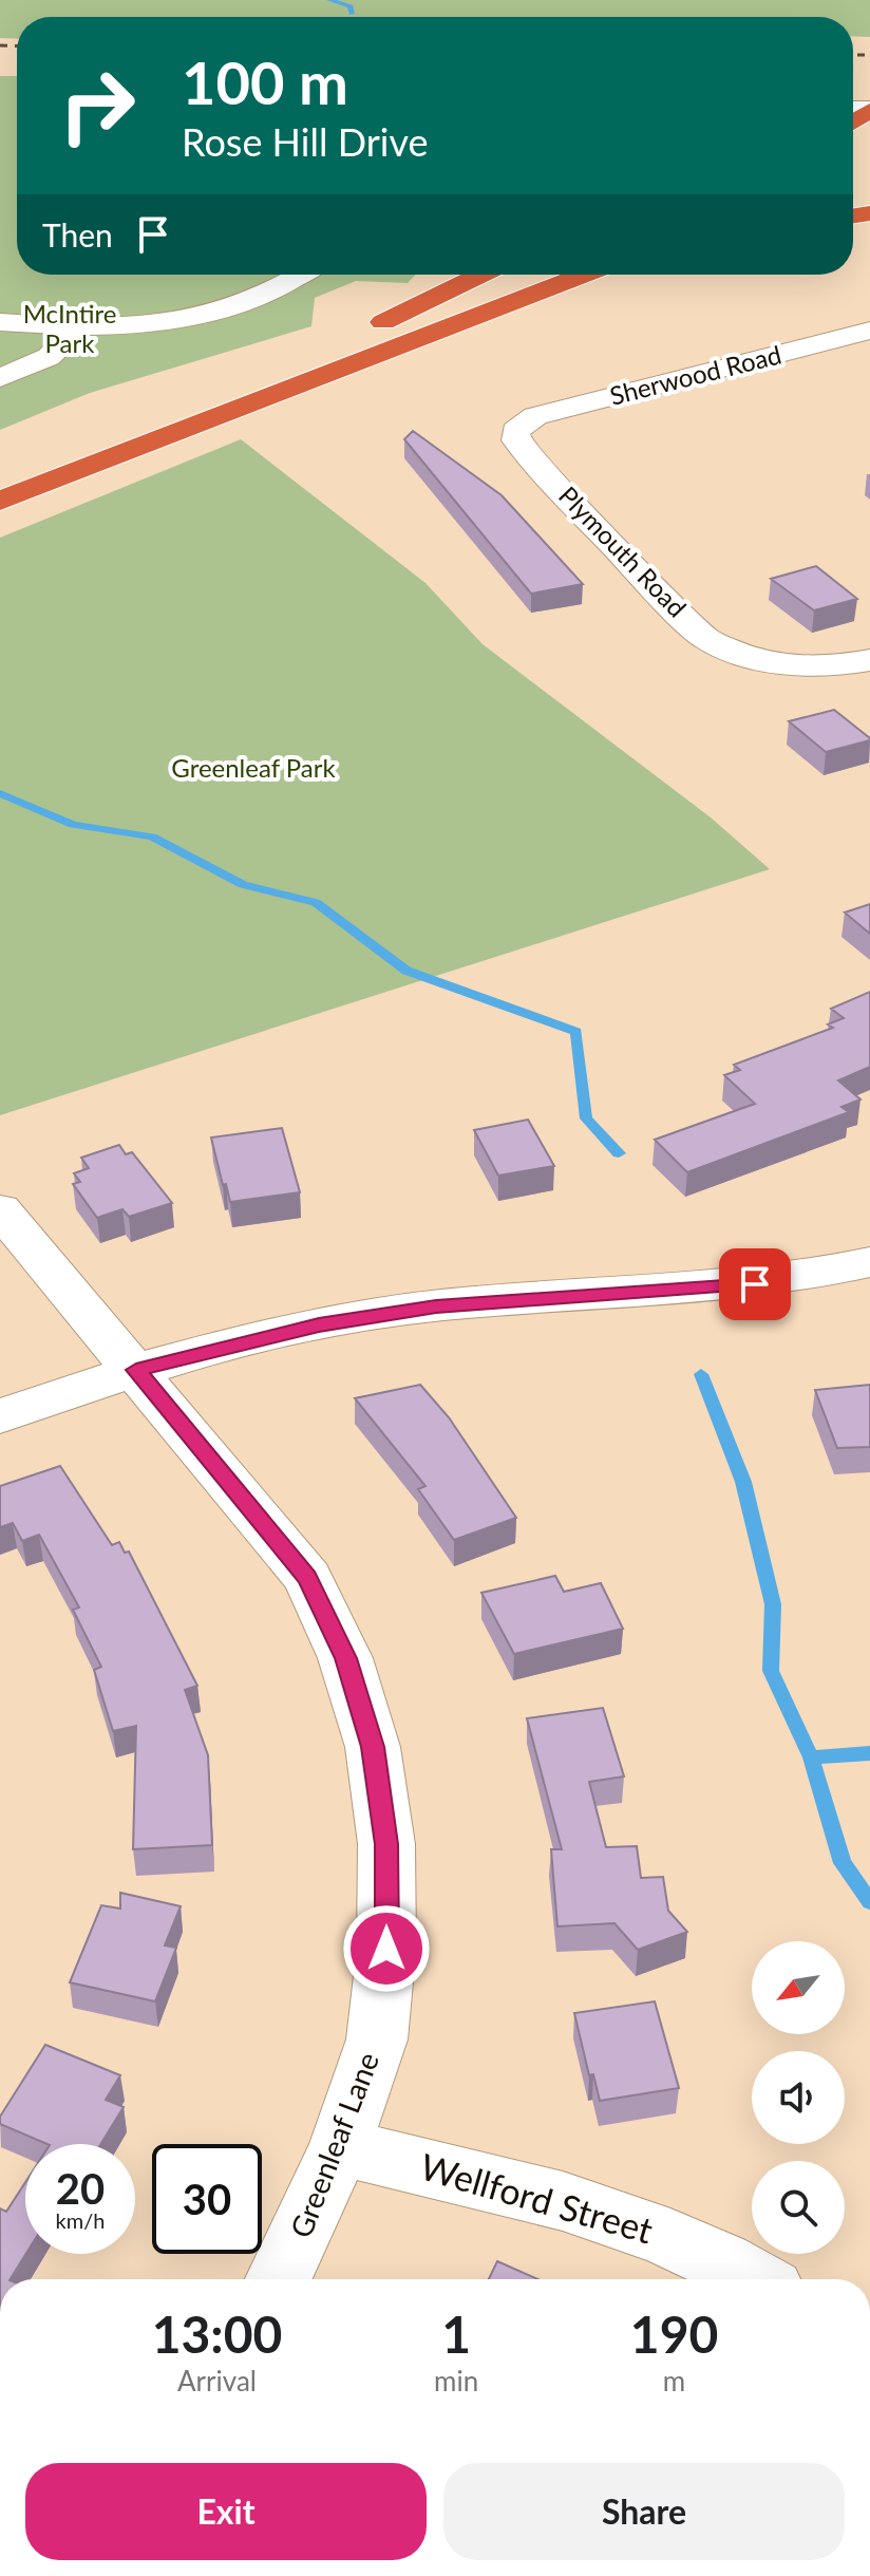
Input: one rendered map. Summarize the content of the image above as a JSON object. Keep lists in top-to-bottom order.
{
  "streets": {
    "street": [
      "Sherwood Road",
      "Plymouth Road",
      "Greenleaf Lane",
      "Wellford Street"
    ]
  },
  "crossings": [
    ["Sherwood Road", "Plymouth Road"],
    ["Greenleaf Lane", "Wellford Street"]
  ],
  "parks": ["McIntire Park", "Greenleaf Park"],
  "north": "bottom left",
  "page": {
    "turn": ["100 m", "Rose Hill Drive"],
    "then": "Then",
    "speed": "20 km/h",
    "limit": "30",
    "eta": [
      "13:00",
      "Arrival",
      "1",
      "min",
      "190",
      "m"
    ],
    "buttons": ["Exit", "Share"]
  }
}
